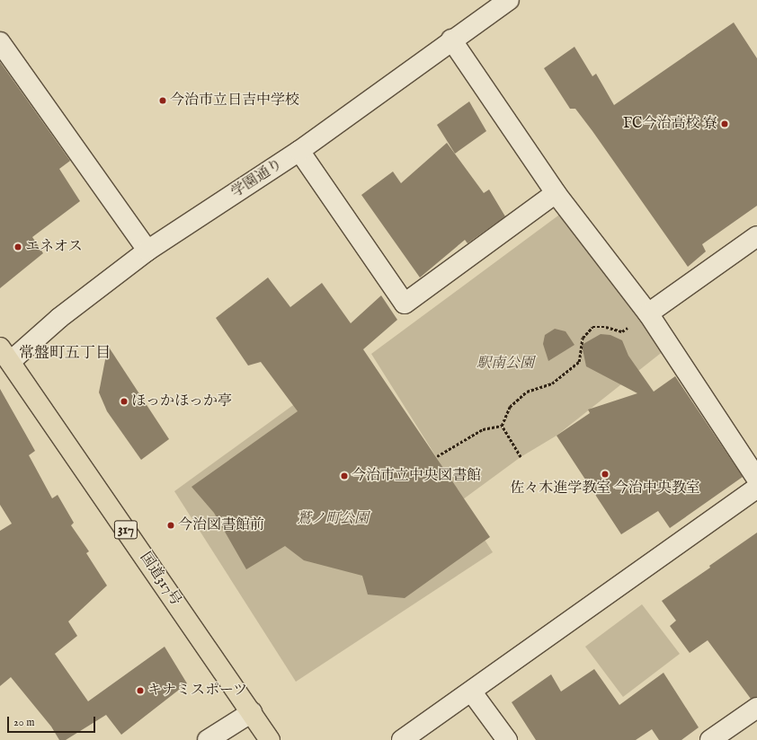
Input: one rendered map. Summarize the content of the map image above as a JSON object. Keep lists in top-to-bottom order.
{
  "streets": {
    "highway": ["317", "国道317号"],
    "street": ["学園通り"]
  },
  "crossings": [
    ["学園通り", "国道317号"]
  ],
  "districts": ["常盤町五丁目"],
  "parks": ["駅南公園", "鷲ノ町公園"],
  "places": [
    "今治市立日吉中学校",
    "FC今治高校 寮",
    "エネオス",
    "ほっかほっか亭",
    "佐々木進学教室 今治中央教室",
    "今治市立中央図書館",
    "今治図書館前",
    "キナミスポーツ"
  ],
  "scale_bar": "20 m"
}
